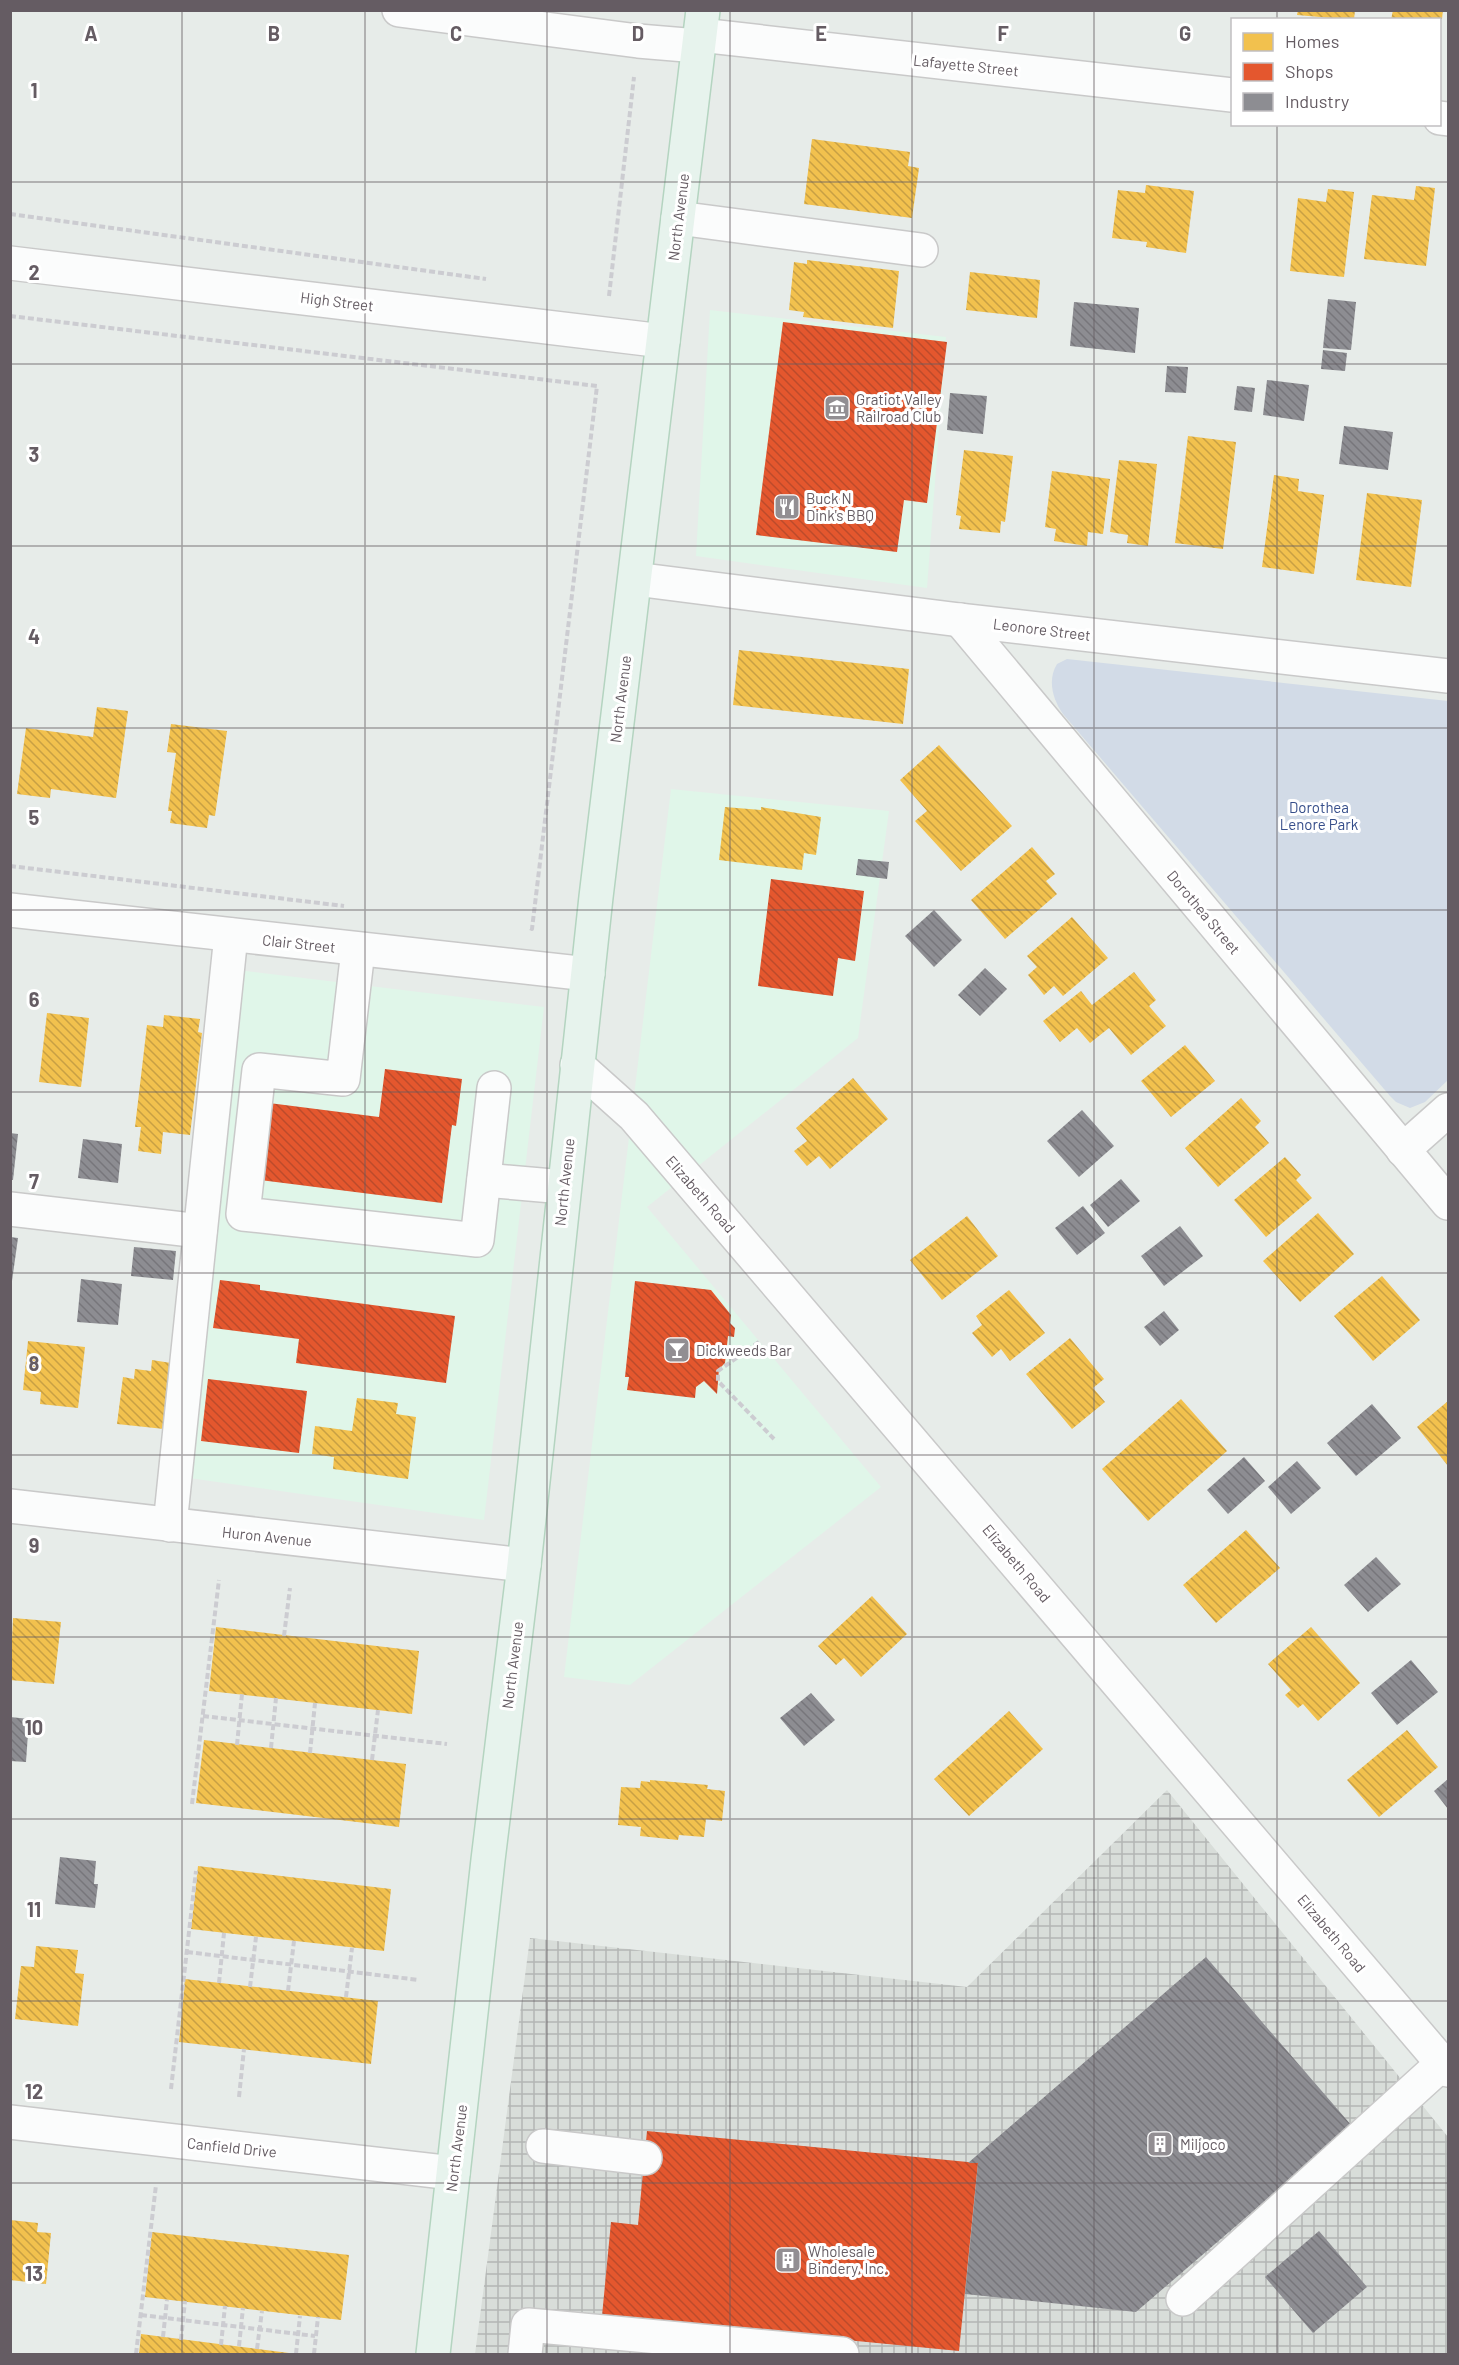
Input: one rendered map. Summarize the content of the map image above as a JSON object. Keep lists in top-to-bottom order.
{
  "streets": {
    "main road": ["North Avenue"],
    "street": [
      "Lafayette Street",
      "High Street",
      "Leonore Street",
      "Dorothea Street",
      "Clair Street",
      "Elizabeth Road",
      "Huron Avenue",
      "Canfield Drive"
    ]
  },
  "crossings": [
    ["Lafayette Street", "North Avenue"],
    ["North Avenue", "High Street"],
    ["North Avenue", "Leonore Street"],
    ["North Avenue", "Clair Street"],
    ["North Avenue", "Elizabeth Road"],
    ["North Avenue", "Huron Avenue"],
    ["North Avenue", "Canfield Drive"],
    ["Leonore Street", "Dorothea Street"]
  ],
  "parks": ["Dorothea Lenore Park"],
  "places": {
    "museum": ["Gratiot Valley Railroad Club"],
    "restaurant": ["Buck N Dink's BBQ"],
    "bar": ["Dickweeds Bar"],
    "building": ["Miljoco", "Wholesale Bindery, Inc."]
  },
  "legend": ["Homes", "Shops", "Industry"],
  "grid": {
    "columns": [
      "A",
      "B",
      "C",
      "D",
      "E",
      "F",
      "G"
    ],
    "rows": [
      "1",
      "2",
      "3",
      "4",
      "5",
      "6",
      "7",
      "8",
      "9",
      "10",
      "11",
      "12",
      "13"
    ]
  }
}
